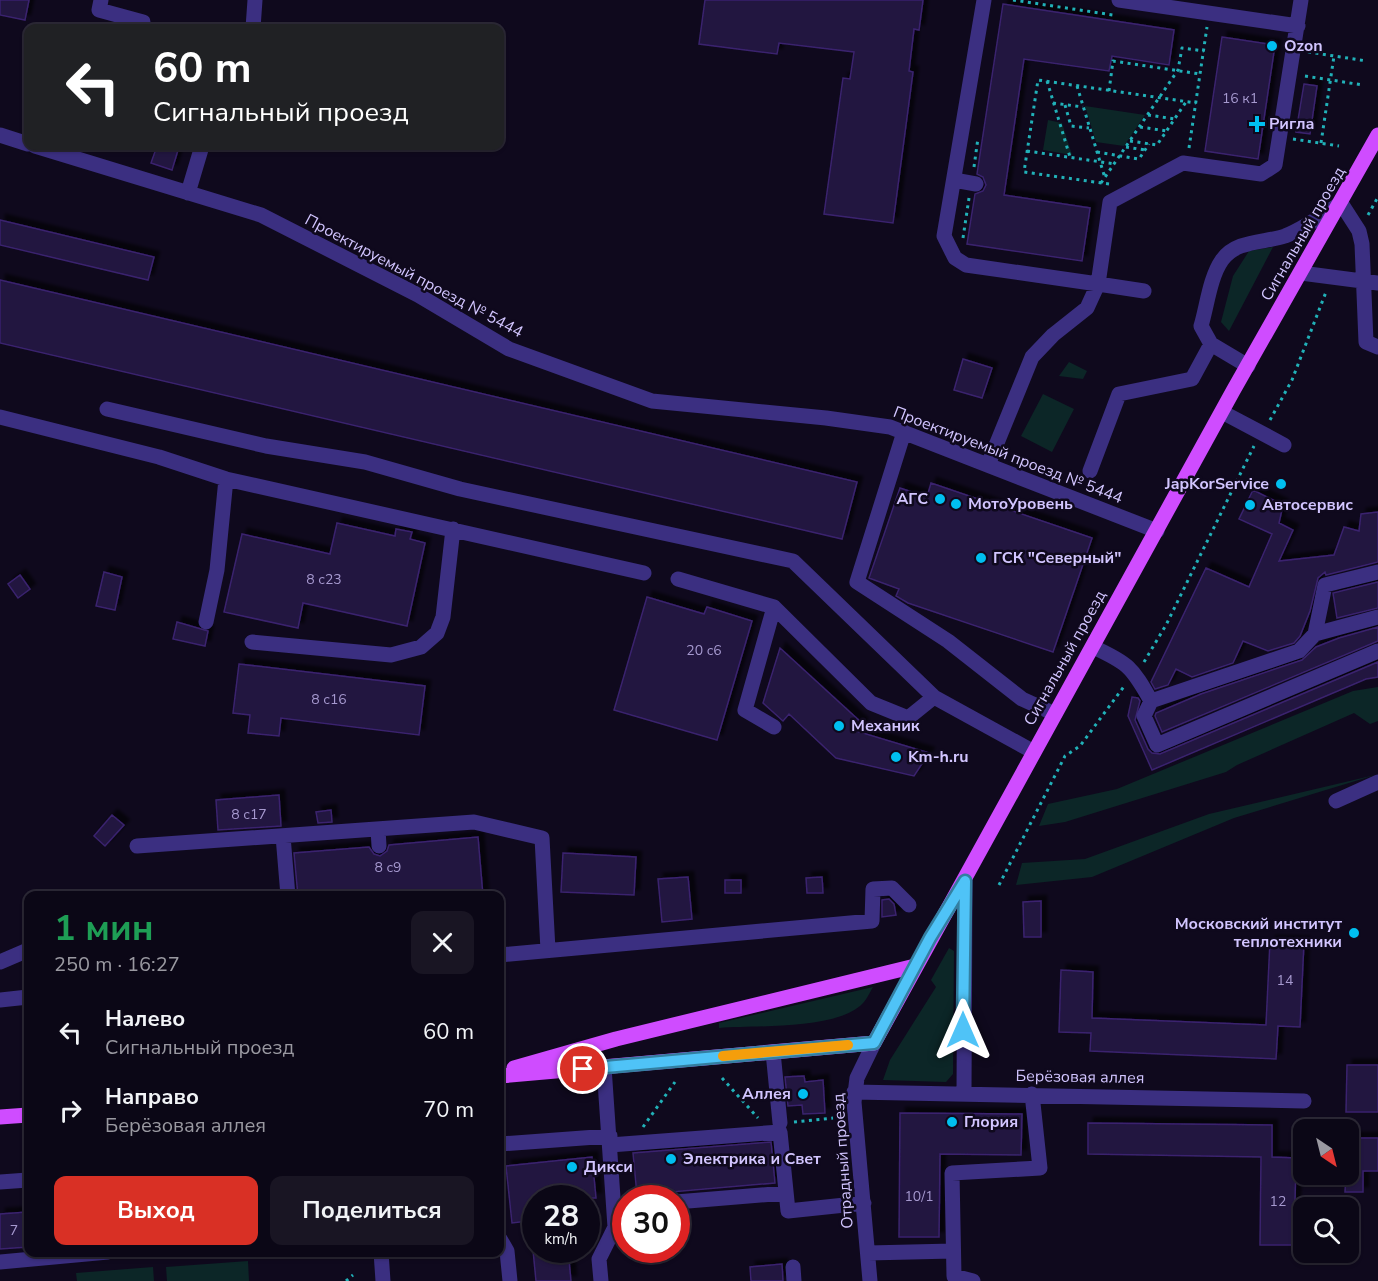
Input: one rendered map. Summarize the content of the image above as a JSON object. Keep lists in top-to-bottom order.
{
  "streets": {
    "main road": ["Сигнальный проезд"],
    "street": ["Проектируемый проезд № 5444", "Берёзовая аллея", "Отрадный проезд"]
  },
  "crossings": [
    ["Сигнальный проезд", "Проектируемый проезд № 5444"],
    ["Сигнальный проезд", "Отрадный проезд"],
    ["Берёзовая аллея", "Отрадный проезд"]
  ],
  "places": {
    "other": [
      "Ozon",
      "JapKorService",
      "АГС",
      "МотоУровень",
      "Автосервис",
      "ГСК \"Северный\"",
      "Механик",
      "Km-h.ru",
      "Московский институт теплотехники",
      "Аллея",
      "Глория",
      "Электрика и Свет",
      "Дикси"
    ],
    "health": ["Ригла"]
  },
  "house_numbers": [
    "16 к1",
    "8 с23",
    "20 с6",
    "8 с16",
    "8 с17",
    "8 с9",
    "14",
    "10/1",
    "12",
    "7"
  ],
  "north": "bottom right",
  "page": {
    "turn": ["60 m", "Сигнальный проезд"],
    "heading": ["1 мин", "250 m · 16:27"],
    "list": [
      {
        "name": "Налево",
        "note": "Сигнальный проезд",
        "value": "60 m"
      },
      {
        "name": "Направо",
        "note": "Берёзовая аллея",
        "value": "70 m"
      }
    ],
    "buttons": ["Выход", "Поделиться"],
    "speed": "28 km/h",
    "limit": "30"
  }
}
